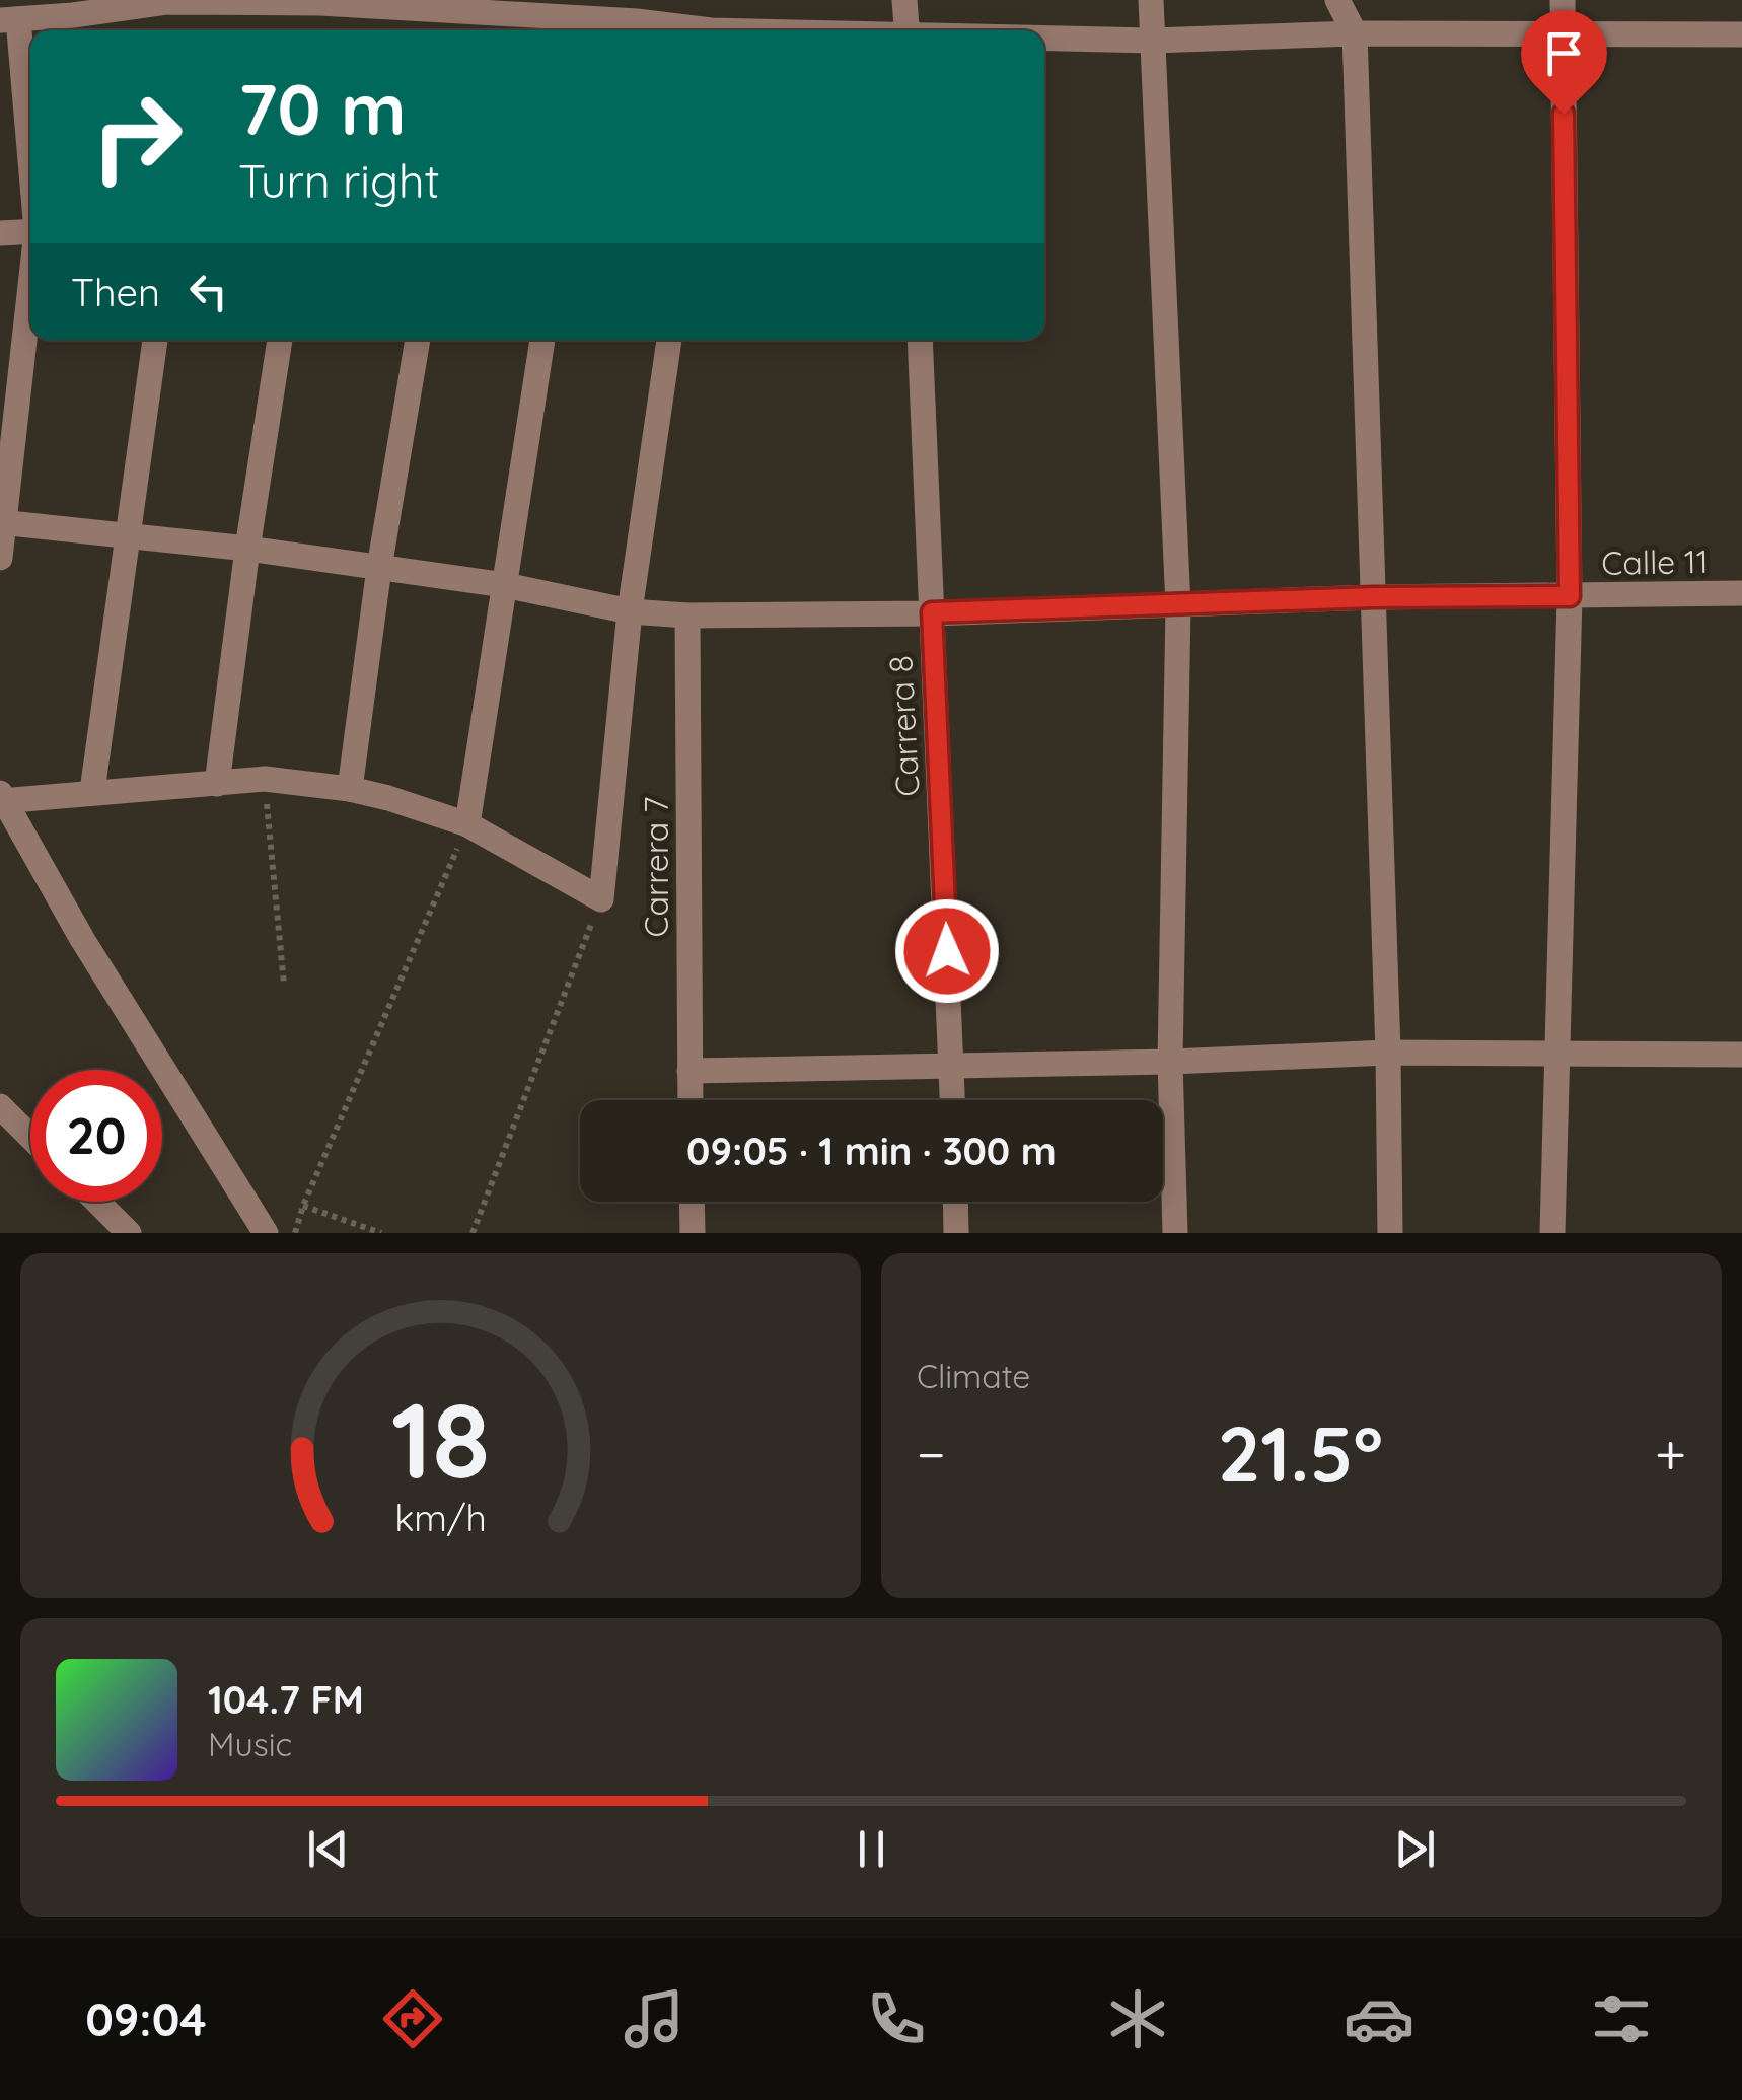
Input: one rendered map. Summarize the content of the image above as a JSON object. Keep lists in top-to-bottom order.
{
  "streets": {
    "street": ["Calle 11", "Carrera 8", "Carrera 7"]
  },
  "crossings": [
    ["Calle 11", "Carrera 8"],
    ["Calle 11", "Carrera 7"]
  ],
  "page": {
    "turn": ["70 m", "Turn right"],
    "then": "Then",
    "limit": "20",
    "trip": "09:05 · 1 min · 300 m",
    "tile": "Climate",
    "heat": ["−", "21.5°", "+"],
    "song": ["104.7 FM", "Music"],
    "tabs": "09:04",
    "gauge": ["18", "km/h"]
  }
}
